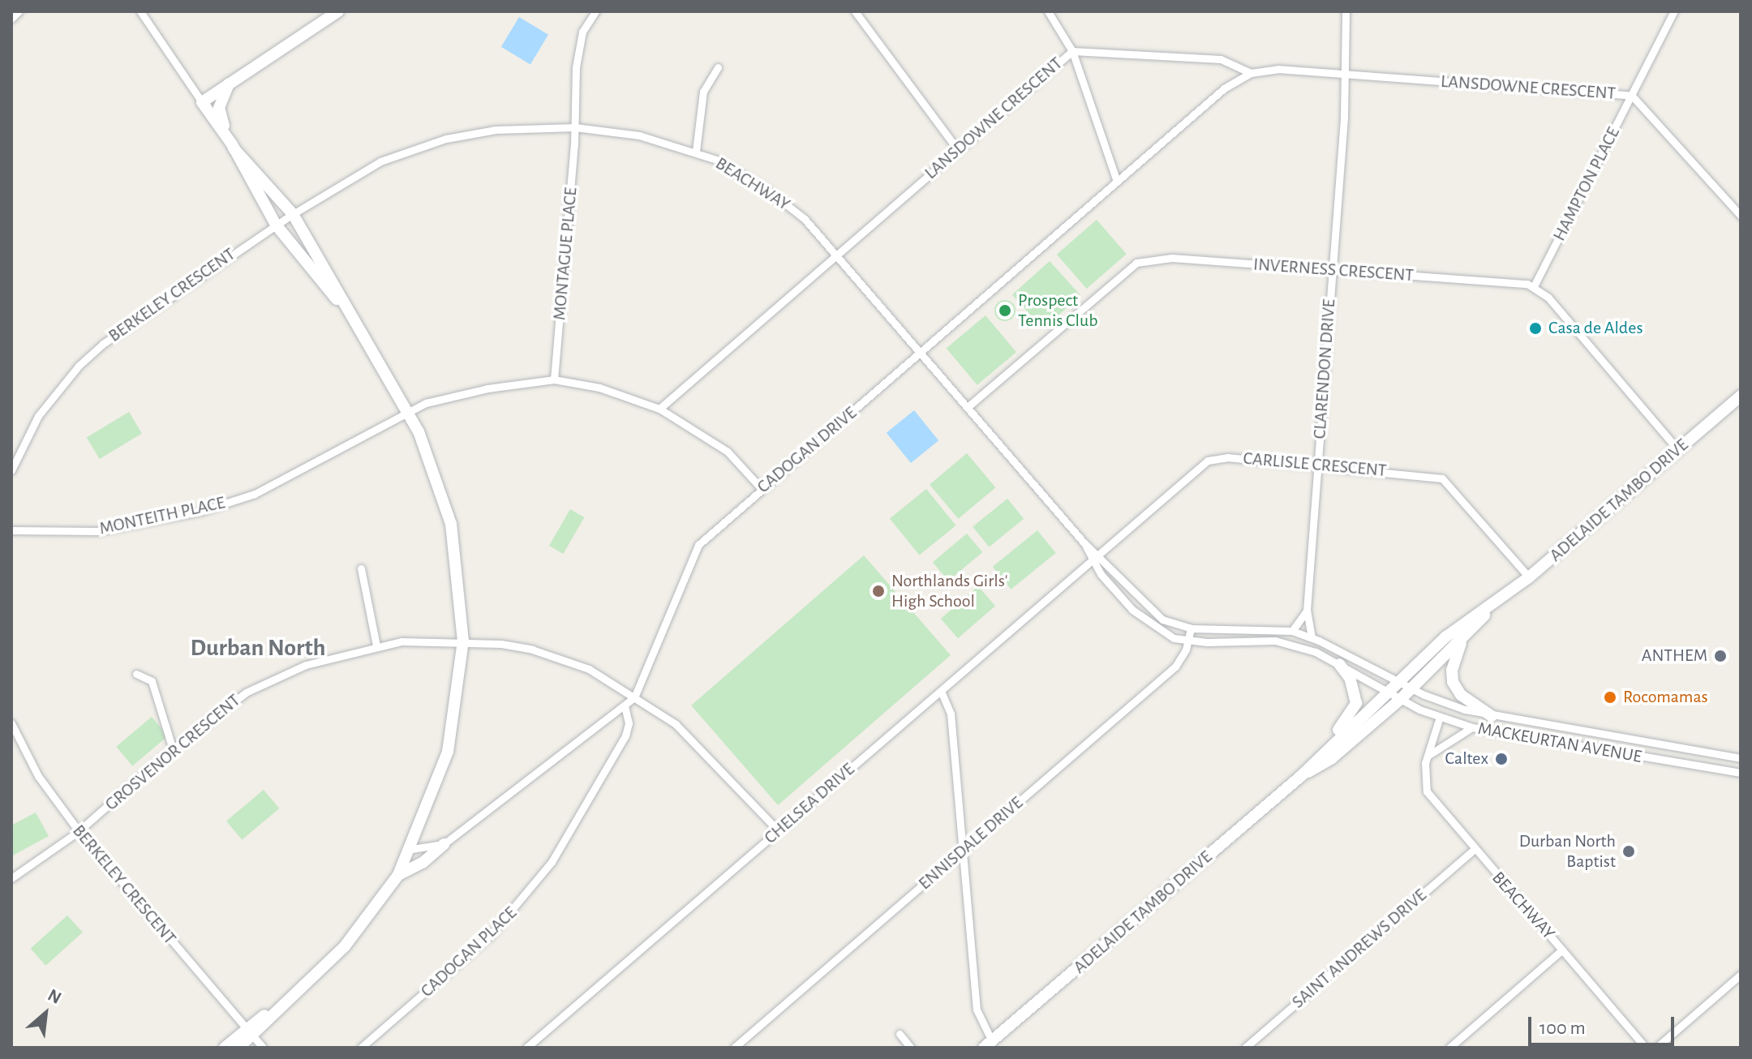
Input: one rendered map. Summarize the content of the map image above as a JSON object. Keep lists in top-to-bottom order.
{
  "streets": {
    "main road": ["ADELAIDE TAMBO DRIVE"],
    "street": [
      "LANSDOWNE CRESCENT",
      "BEACHWAY",
      "HAMPTON PLACE",
      "MONTAGUE PLACE",
      "INVERNESS CRESCENT",
      "BERKELEY CRESCENT",
      "CLARENDON DRIVE",
      "CADOGAN DRIVE",
      "CARLISLE CRESCENT",
      "MONTEITH PLACE",
      "MACKEURTAN AVENUE",
      "GROSVENOR CRESCENT",
      "CHELSEA DRIVE",
      "ENNISDALE DRIVE",
      "SAINT ANDREWS DRIVE",
      "CADOGAN PLACE"
    ]
  },
  "crossings": [
    ["LANSDOWNE CRESCENT", "BEACHWAY"],
    ["LANSDOWNE CRESCENT", "HAMPTON PLACE"],
    ["LANSDOWNE CRESCENT", "CLARENDON DRIVE"],
    ["LANSDOWNE CRESCENT", "CADOGAN DRIVE"],
    ["LANSDOWNE CRESCENT", "MONTEITH PLACE"],
    ["BEACHWAY", "MONTAGUE PLACE"],
    ["BEACHWAY", "INVERNESS CRESCENT"],
    ["BEACHWAY", "BERKELEY CRESCENT"],
    ["BEACHWAY", "CLARENDON DRIVE"],
    ["BEACHWAY", "CADOGAN DRIVE"],
    ["BEACHWAY", "CARLISLE CRESCENT"],
    ["BEACHWAY", "ADELAIDE TAMBO DRIVE"],
    ["BEACHWAY", "MACKEURTAN AVENUE"],
    ["BEACHWAY", "CHELSEA DRIVE"],
    ["BEACHWAY", "ENNISDALE DRIVE"],
    ["BEACHWAY", "SAINT ANDREWS DRIVE"],
    ["HAMPTON PLACE", "INVERNESS CRESCENT"],
    ["MONTAGUE PLACE", "MONTEITH PLACE"],
    ["INVERNESS CRESCENT", "CLARENDON DRIVE"],
    ["BERKELEY CRESCENT", "GROSVENOR CRESCENT"],
    ["CLARENDON DRIVE", "CARLISLE CRESCENT"],
    ["CADOGAN DRIVE", "MONTEITH PLACE"],
    ["CADOGAN DRIVE", "GROSVENOR CRESCENT"],
    ["CADOGAN DRIVE", "CADOGAN PLACE"],
    ["CARLISLE CRESCENT", "ADELAIDE TAMBO DRIVE"],
    ["CARLISLE CRESCENT", "CHELSEA DRIVE"],
    ["ADELAIDE TAMBO DRIVE", "MACKEURTAN AVENUE"],
    ["GROSVENOR CRESCENT", "CHELSEA DRIVE"]
  ],
  "districts": ["Durban North"],
  "places": [
    "Prospect Tennis Club",
    "Casa de Aldes",
    "Northlands Girls' High School",
    "ANTHEM",
    "Rocomamas",
    "Caltex",
    "Durban North Baptist"
  ],
  "scale_bar": "100 m",
  "north": "top right"
}
